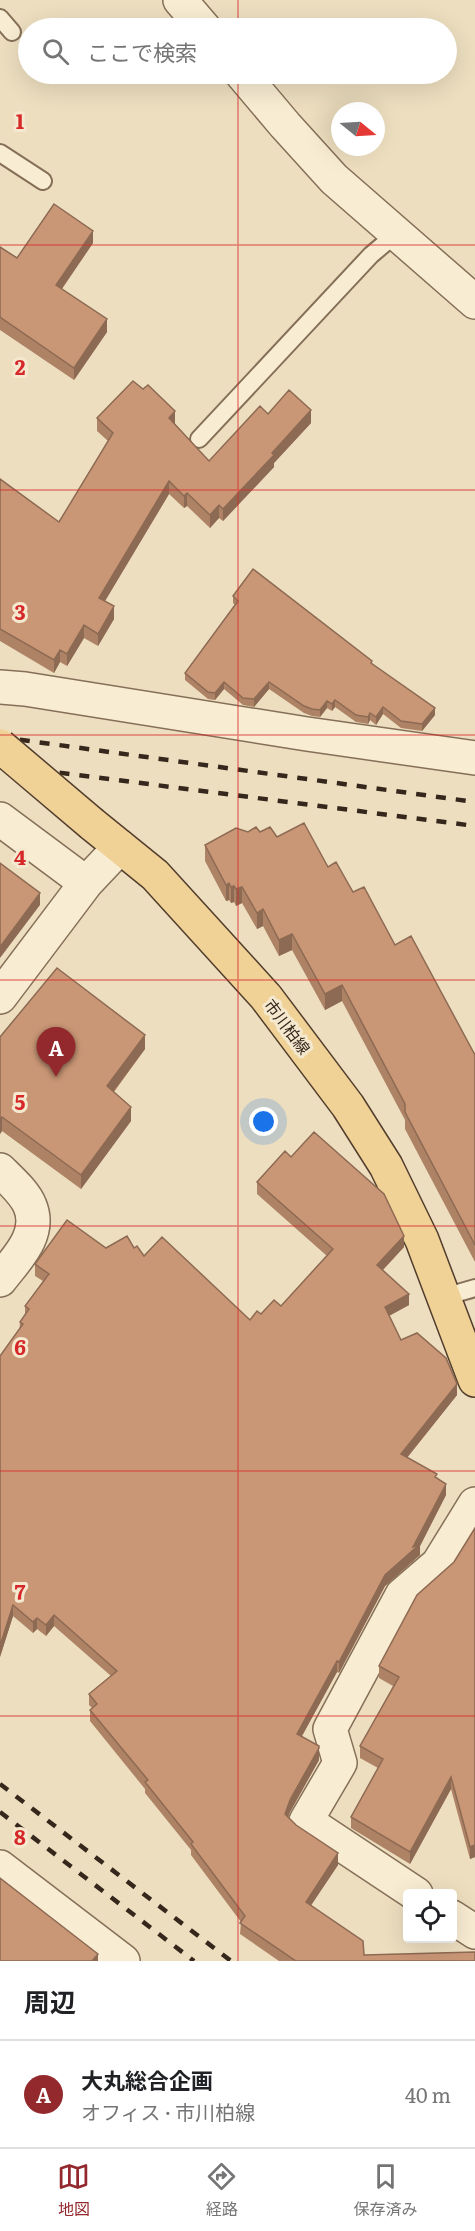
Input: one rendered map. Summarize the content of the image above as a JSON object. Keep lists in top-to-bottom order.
{
  "streets": {
    "main road": ["市川柏線"]
  },
  "north": "right",
  "page": {
    "search": "ここで検索",
    "pins": "A",
    "heading": "周辺",
    "list": [
      {
        "mark": "A",
        "name": "大丸総合企画",
        "note": "オフィス · 市川柏線",
        "value": "40 m"
      }
    ],
    "nav": ["地図", "経路", "保存済み"]
  },
  "grid": {
    "rows": [
      "1",
      "2",
      "3",
      "4",
      "5",
      "6",
      "7",
      "8"
    ]
  }
}
